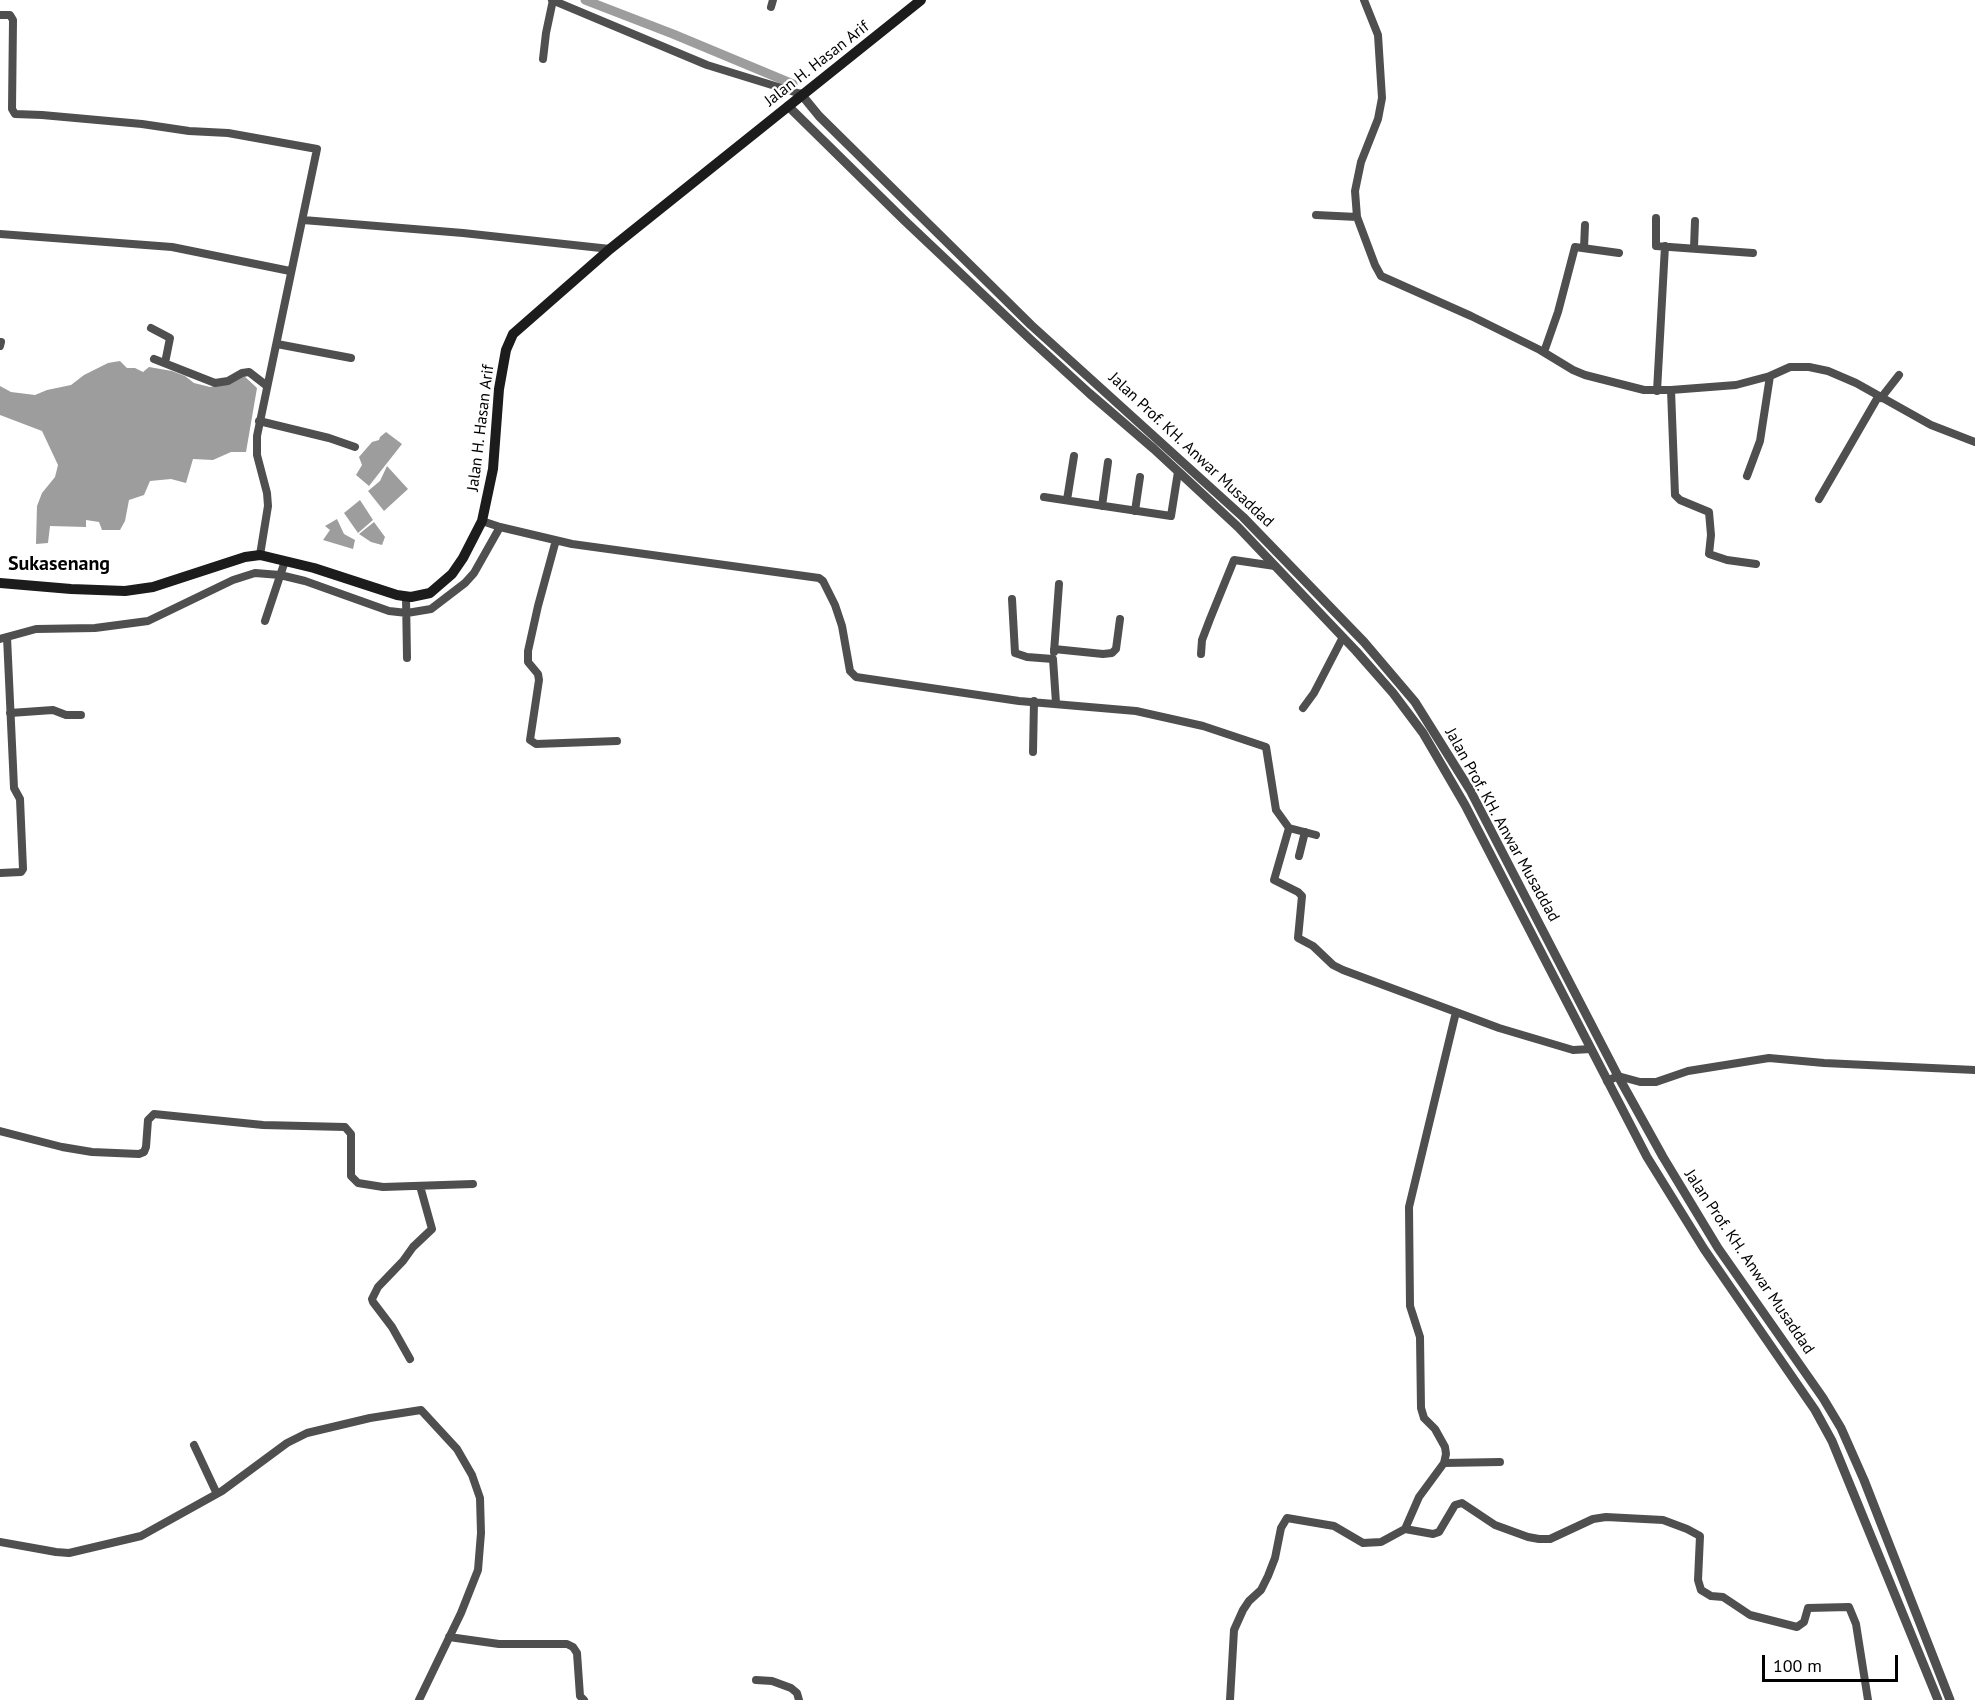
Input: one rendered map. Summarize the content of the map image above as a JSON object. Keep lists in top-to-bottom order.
{
  "streets": {
    "main road": ["Jalan H. Hasan Arif"],
    "street": ["Jalan Prof. KH. Anwar Musaddad"]
  },
  "crossings": [
    ["Jalan H. Hasan Arif", "Jalan Prof. KH. Anwar Musaddad"]
  ],
  "districts": ["Sukasenang"],
  "scale_bar": "100 m"
}
